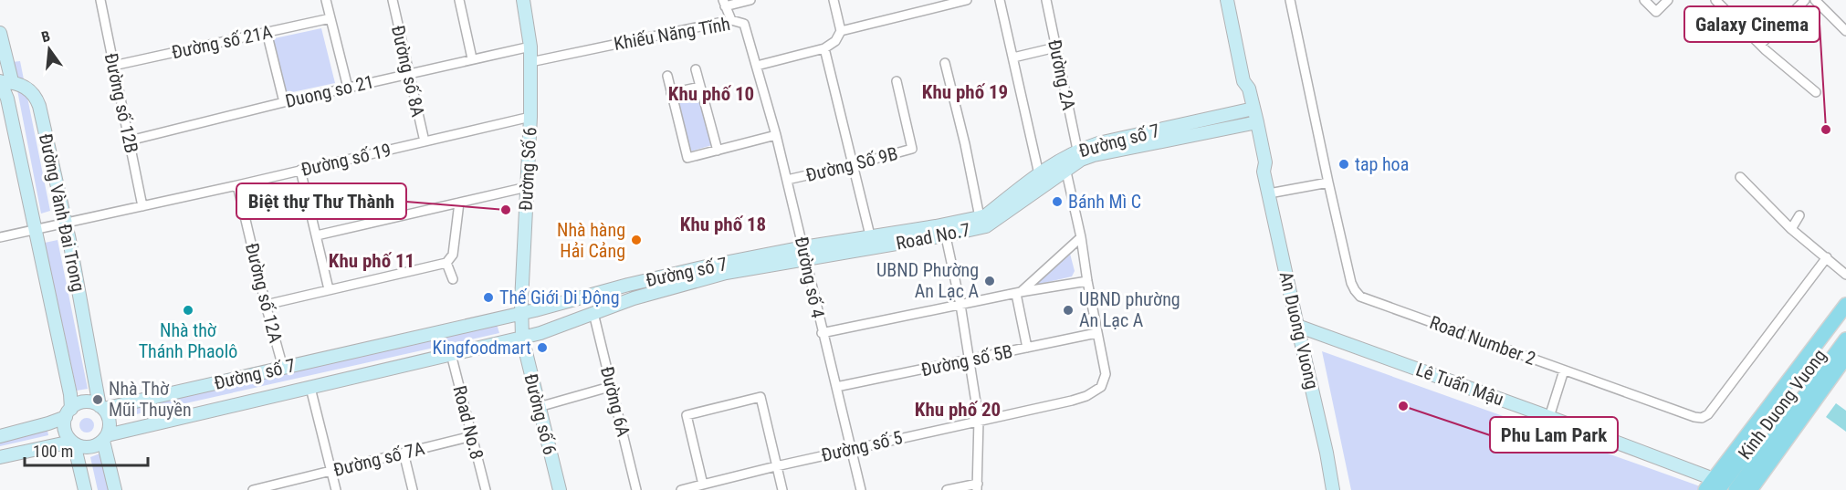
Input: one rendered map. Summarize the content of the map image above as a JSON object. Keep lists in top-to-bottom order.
{
  "streets": {
    "main road": [
      "Đường số 7",
      "Đường Số 6",
      "Đường Vành Đai Trong",
      "Road No.7",
      "An Duong Vuong",
      "Lê Tuấn Mậu",
      "Kinh Duong Vuong",
      "Đường số 6"
    ],
    "street": [
      "Khiếu Năng Tĩnh",
      "Đường số 21A",
      "Đường số 8A",
      "Đường 2A",
      "Duong so 21",
      "Đường số 12B",
      "Đường số 19",
      "Đường Số 9B",
      "Đường số 4",
      "Đường số 12A",
      "Road Number 2",
      "Đường số 5B",
      "Đường 6A",
      "Road No.8",
      "Đường số 5",
      "Đường số 7A"
    ]
  },
  "crossings": [
    ["Khiếu Năng Tĩnh", "Đường Số 6"],
    ["Khiếu Năng Tĩnh", "Đường số 4"],
    ["Đường số 21A", "Đường số 12B"],
    ["Đường số 8A", "Duong so 21"],
    ["Đường số 8A", "Đường số 19"],
    ["Đường 2A", "Đường số 7"],
    ["Duong so 21", "Đường số 12B"],
    ["Duong so 21", "Đường Số 6"],
    ["Đường số 12B", "Đường số 19"],
    ["Đường số 7", "Đường Số 6"],
    ["Đường số 7", "Đường Vành Đai Trong"],
    ["Đường số 7", "Road No.7"],
    ["Đường số 7", "Đường số 4"],
    ["Đường số 7", "Đường số 12A"],
    ["Đường số 7", "An Duong Vuong"],
    ["Đường số 7", "Đường 6A"],
    ["Đường số 7", "Đường số 6"],
    ["Đường số 7", "Road No.8"],
    ["Đường số 7", "Đường số 5"],
    ["Đường số 19", "Đường Số 6"],
    ["Đường số 19", "Đường Vành Đai Trong"],
    ["Đường số 19", "Đường số 12A"],
    ["Đường Số 9B", "Đường số 4"],
    ["Đường Số 6", "Đường số 6"],
    ["Road No.7", "Đường số 4"],
    ["Road No.7", "An Duong Vuong"],
    ["Road No.7", "Đường 6A"],
    ["Road No.7", "Đường số 5"],
    ["Đường số 4", "Đường số 5B"],
    ["Đường số 4", "Đường số 5"],
    ["An Duong Vuong", "Lê Tuấn Mậu"],
    ["Đường số 5B", "Đường số 5"],
    ["Lê Tuấn Mậu", "Kinh Duong Vuong"],
    ["Road No.8", "Đường số 7A"]
  ],
  "districts": [
    "Khu phố 19",
    "Khu phố 10",
    "Khu phố 18",
    "Khu phố 11",
    "Khu phố 20"
  ],
  "places": [
    "Galaxy Cinema",
    "tap hoa",
    "Bánh Mì C",
    "Biệt thự Thư Thành",
    "Nhà hàng Hải Cảng",
    "UBND Phường An Lạc A",
    "Thế Giới Di Động",
    "Nhà thờ Thánh Phaolô",
    "UBND phường An Lạc A",
    "Kingfoodmart",
    "Nhà Thờ Mũi Thuyền",
    "Phu Lam Park"
  ],
  "scale_bar": "100 m",
  "north": "top"
}
